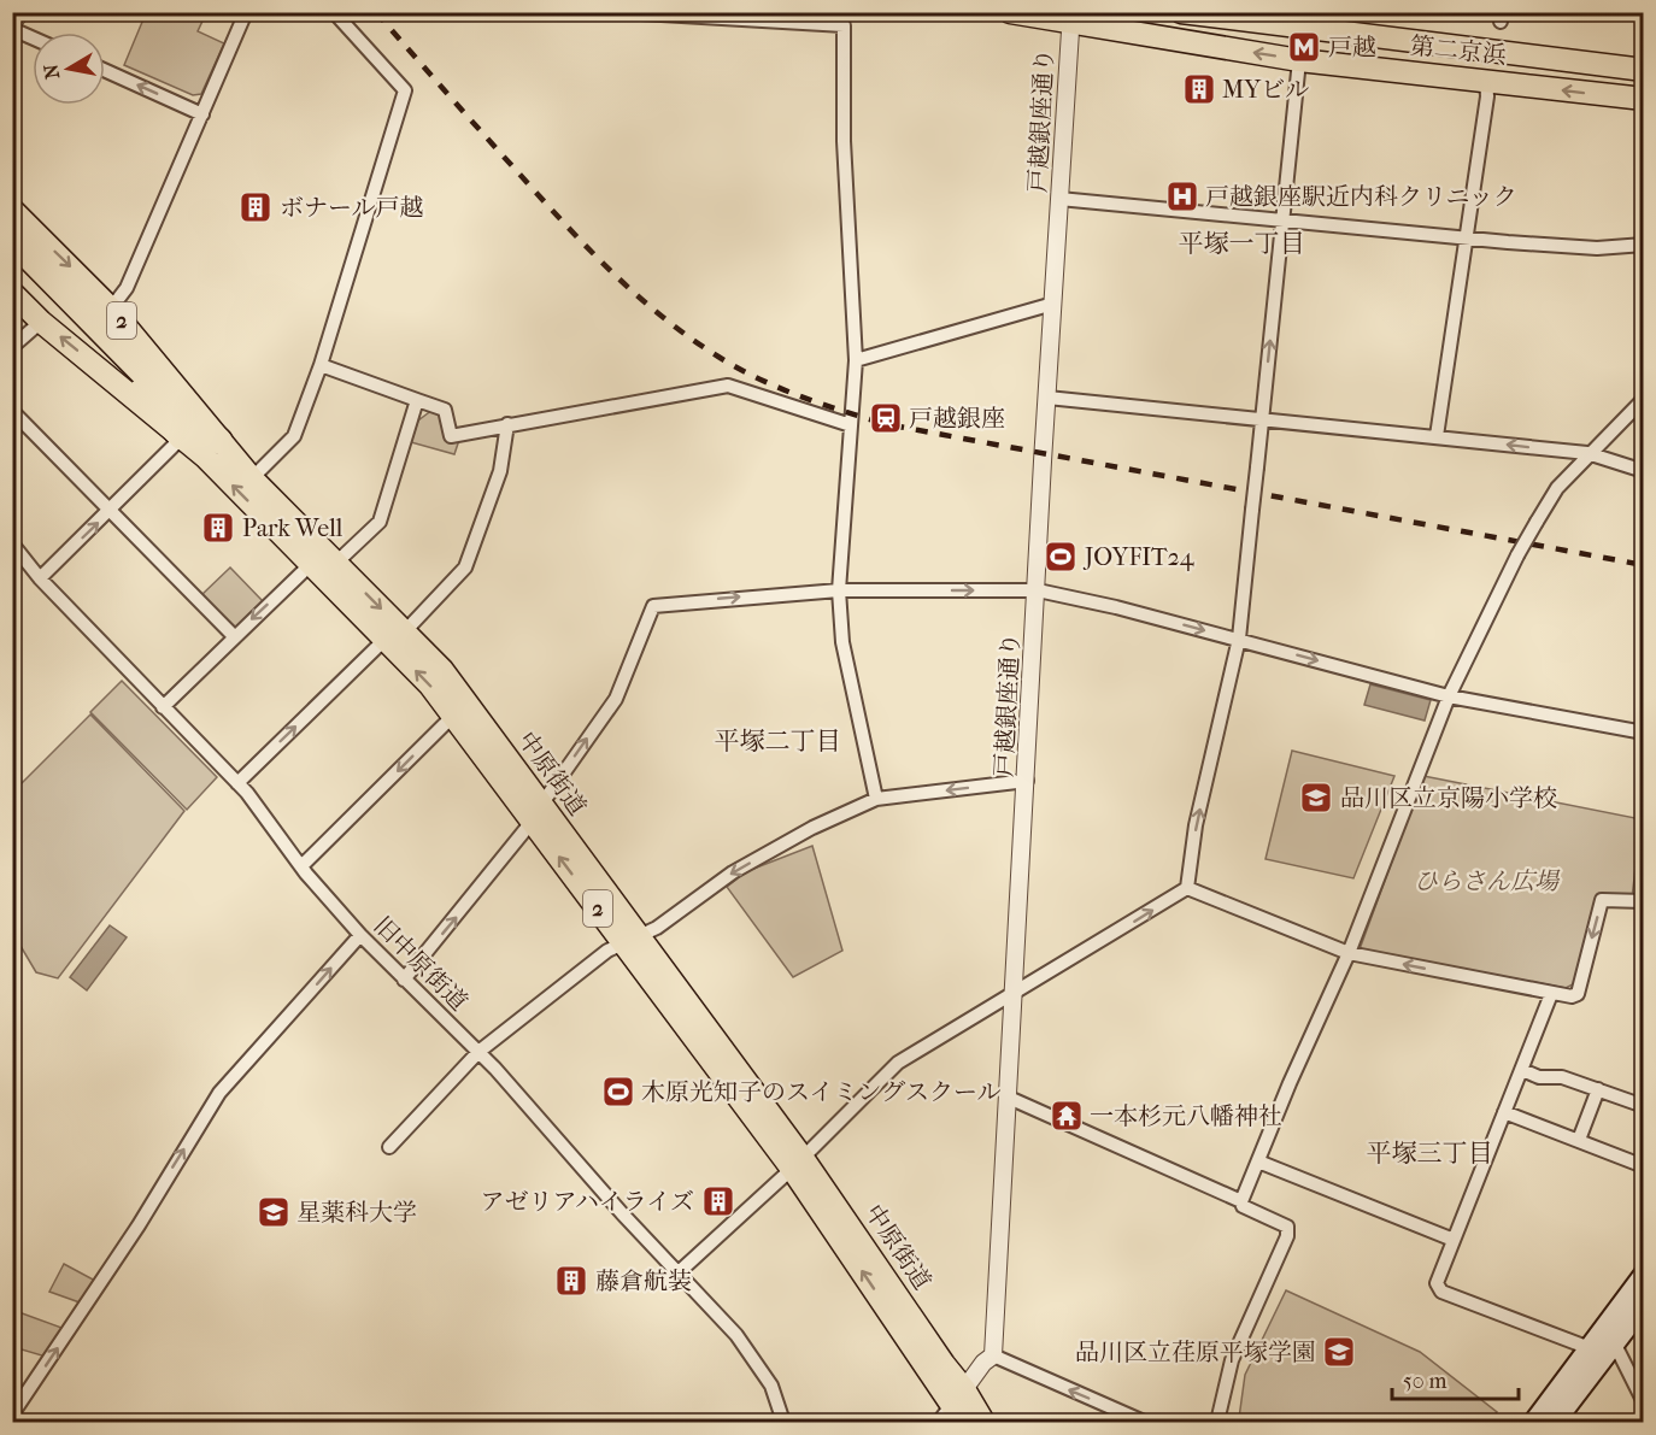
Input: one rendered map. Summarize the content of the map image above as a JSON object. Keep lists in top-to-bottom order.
{
  "streets": {
    "highway": ["2"],
    "main road": ["第二京浜", "中原街道"],
    "street": ["戸越銀座通り", "旧中原街道"]
  },
  "crossings": [
    ["第二京浜", "戸越銀座通り"],
    ["2", "中原街道"]
  ],
  "districts": ["平塚一丁目", "平塚二丁目", "平塚三丁目"],
  "parks": ["ひらさん広場"],
  "places": {
    "metro station": ["戸越"],
    "building": [
      "MYビル",
      "ボナール戸越",
      "Park Well",
      "アゼリアハイライズ",
      "藤倉航装"
    ],
    "hospital": ["戸越銀座駅近内科クリニック"],
    "station": ["戸越銀座"],
    "sports": ["JOYFIT24", "木原光知子のスイミングスクール"],
    "school or university": ["品川区立京陽小学校", "星薬科大学", "品川区立荏原平塚学園"],
    "temple": ["一本杉元八幡神社"]
  },
  "scale_bar": "50 m",
  "north": "left"
}
